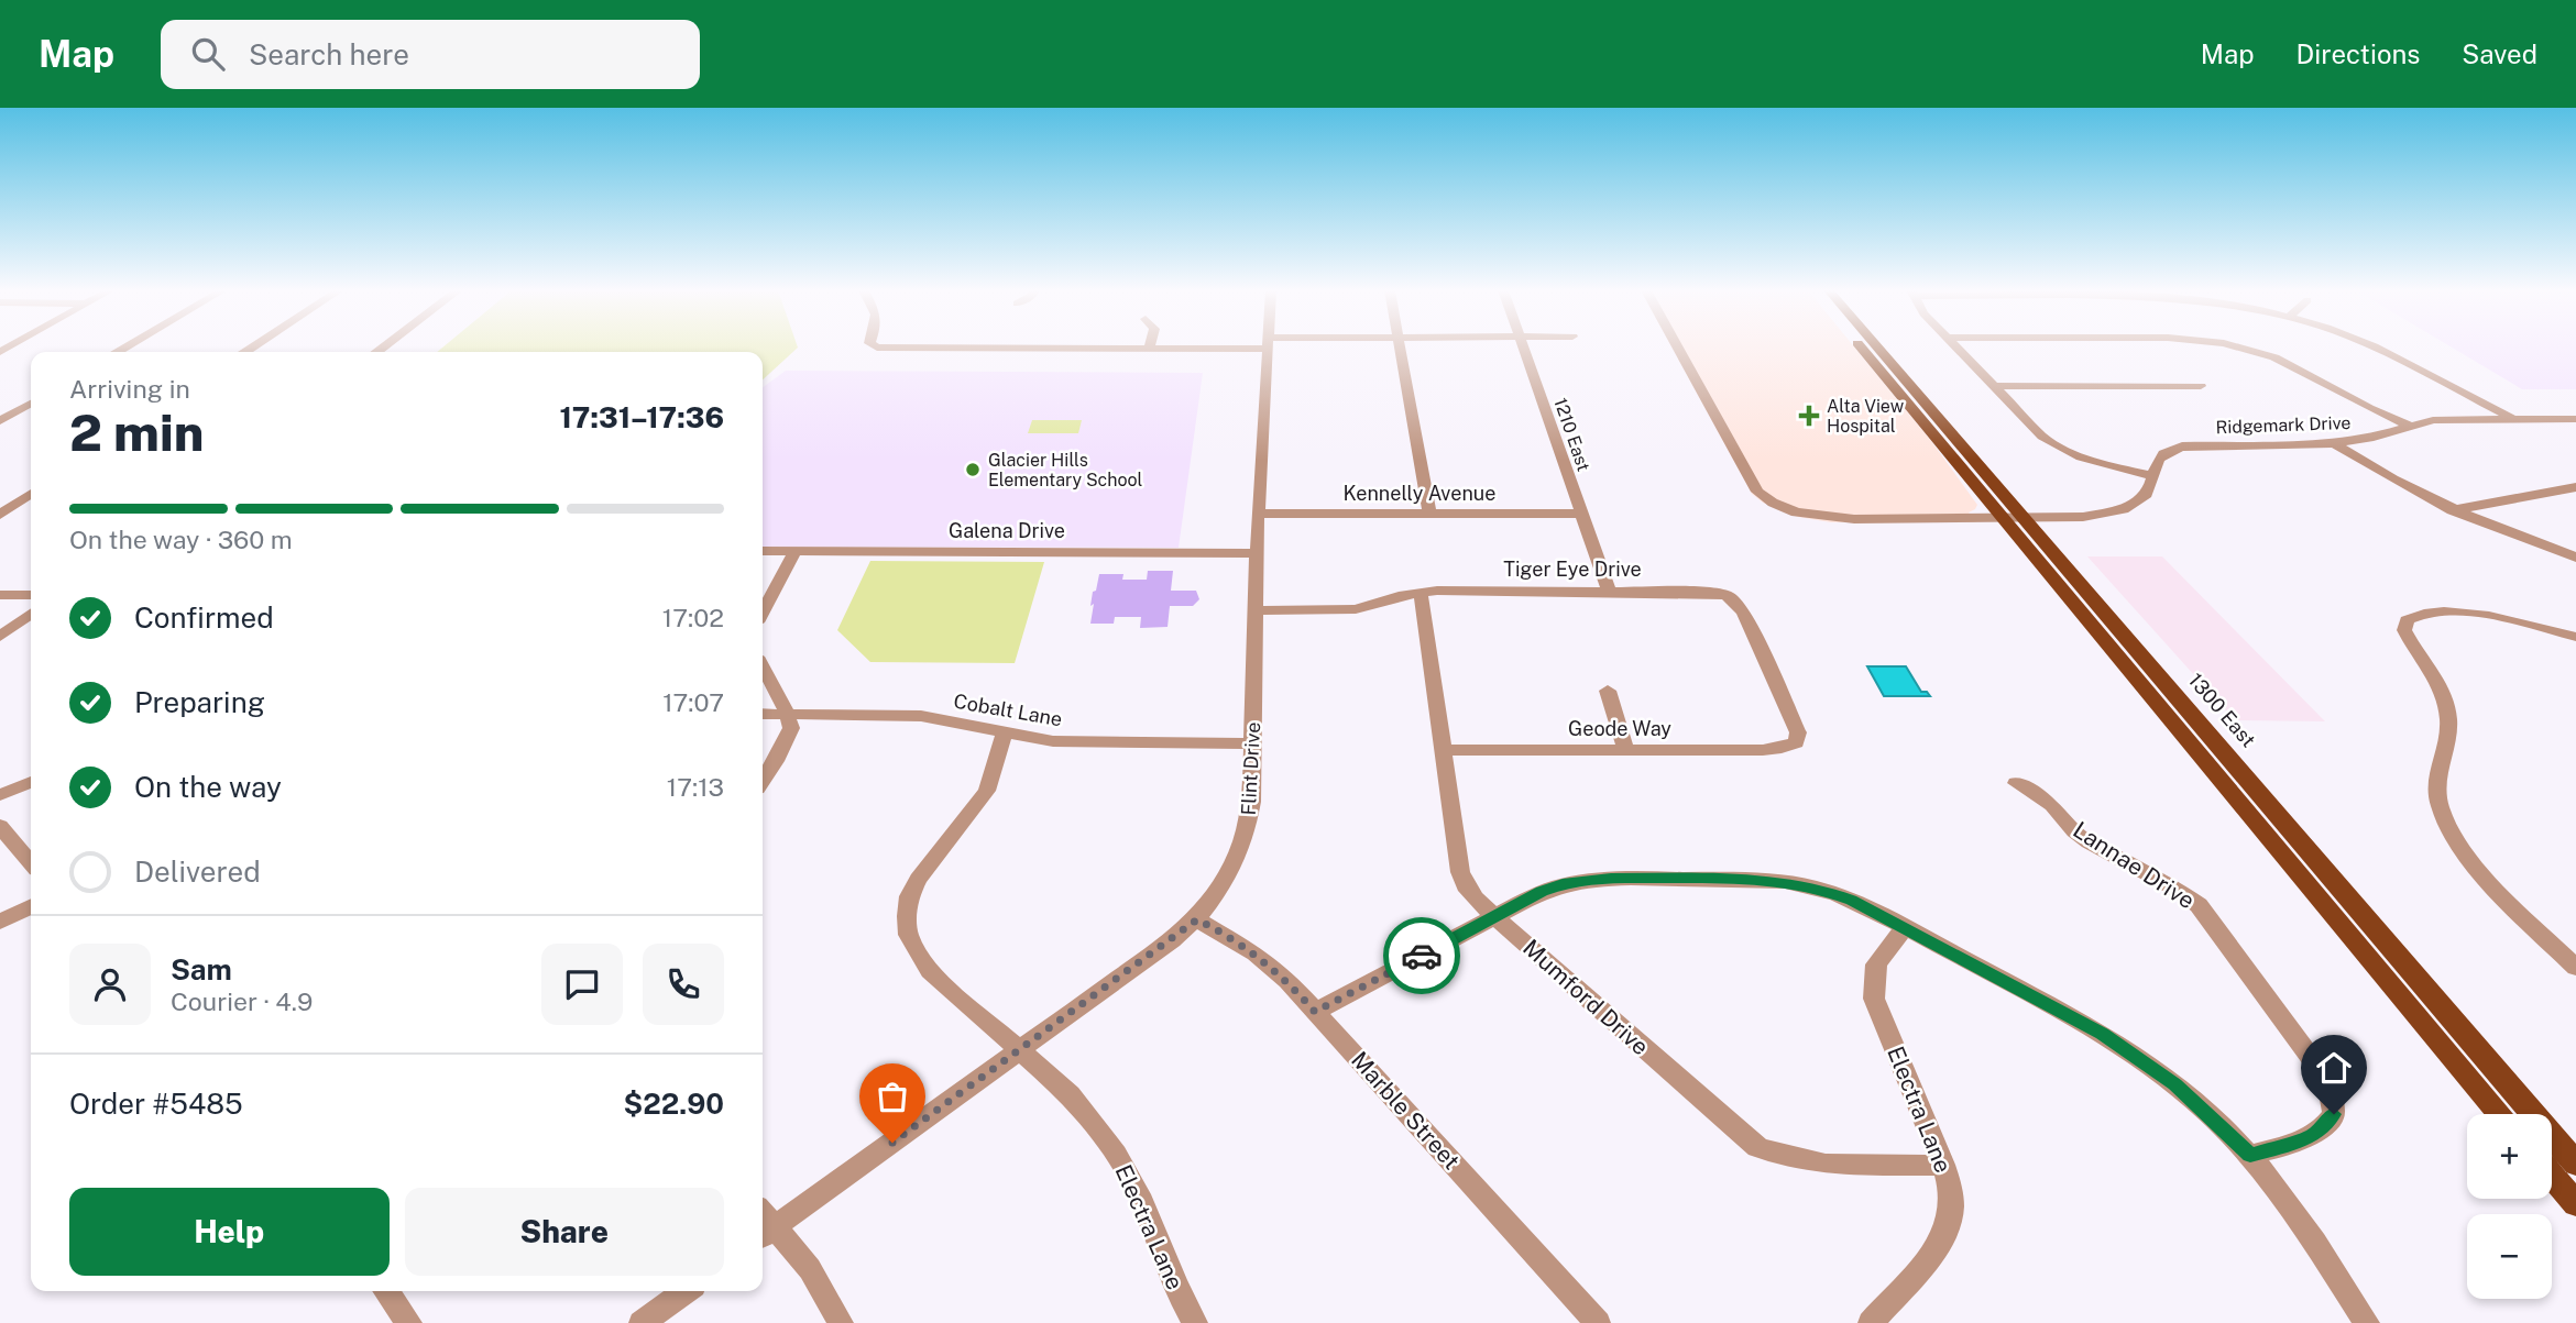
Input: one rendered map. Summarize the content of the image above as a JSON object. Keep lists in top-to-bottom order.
{
  "streets": {
    "main road": ["1300 East"],
    "street": [
      "Ridgemark Drive",
      "1210 East",
      "Kennelly Avenue",
      "Galena Drive",
      "Tiger Eye Drive",
      "Cobalt Lane",
      "Geode Way",
      "Flint Drive",
      "Lannae Drive",
      "Mumford Drive",
      "Electra Lane",
      "Marble Street"
    ]
  },
  "crossings": [
    ["Ridgemark Drive", "1300 East"],
    ["1210 East", "Kennelly Avenue"],
    ["1210 East", "Tiger Eye Drive"],
    ["Kennelly Avenue", "Flint Drive"],
    ["Galena Drive", "Flint Drive"],
    ["Tiger Eye Drive", "Geode Way"],
    ["Tiger Eye Drive", "Flint Drive"],
    ["Tiger Eye Drive", "Mumford Drive"],
    ["Cobalt Lane", "Flint Drive"],
    ["Cobalt Lane", "Electra Lane"],
    ["Geode Way", "Mumford Drive"],
    ["Flint Drive", "Electra Lane"],
    ["Flint Drive", "Marble Street"],
    ["Mumford Drive", "Electra Lane"]
  ],
  "places": {
    "health": ["Alta View Hospital"],
    "other": ["Glacier Hills Elementary School"]
  },
  "page": {
    "header": "Map",
    "search": "Search here",
    "nav": ["Map", "Directions", "Saved"],
    "heading": ["2 min", "Arriving in", "17:31–17:36"],
    "panel": [
      "Sam",
      "Courier · 4.9",
      "Order #5485",
      "$22.90"
    ],
    "bar": "On the way · 360 m",
    "list": [
      ["Confirmed", "17:02"],
      ["Preparing", "17:07"],
      ["On the way", "17:13"],
      "Delivered"
    ],
    "map_buttons": ["+", "−"],
    "buttons": ["Help", "Share"]
  }
}
